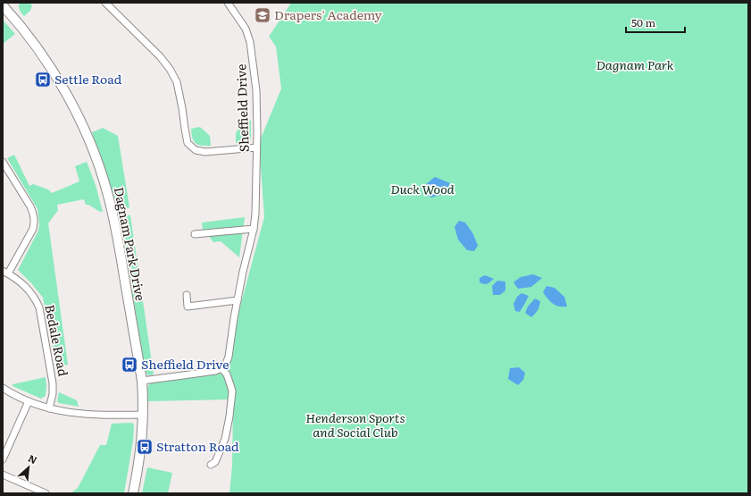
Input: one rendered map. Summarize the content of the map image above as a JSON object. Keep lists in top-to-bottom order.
{
  "streets": {
    "street": ["Sheffield Drive", "Dagnam Park Drive", "Bedale Road"]
  },
  "parks": ["Dagnam Park", "Duck Wood", "Henderson Sports and Social Club"],
  "places": {
    "school or university": ["Drapers' Academy"],
    "bus stop": ["Settle Road", "Sheffield Drive", "Stratton Road"]
  },
  "scale_bar": "50 m",
  "north": "top right"
}
